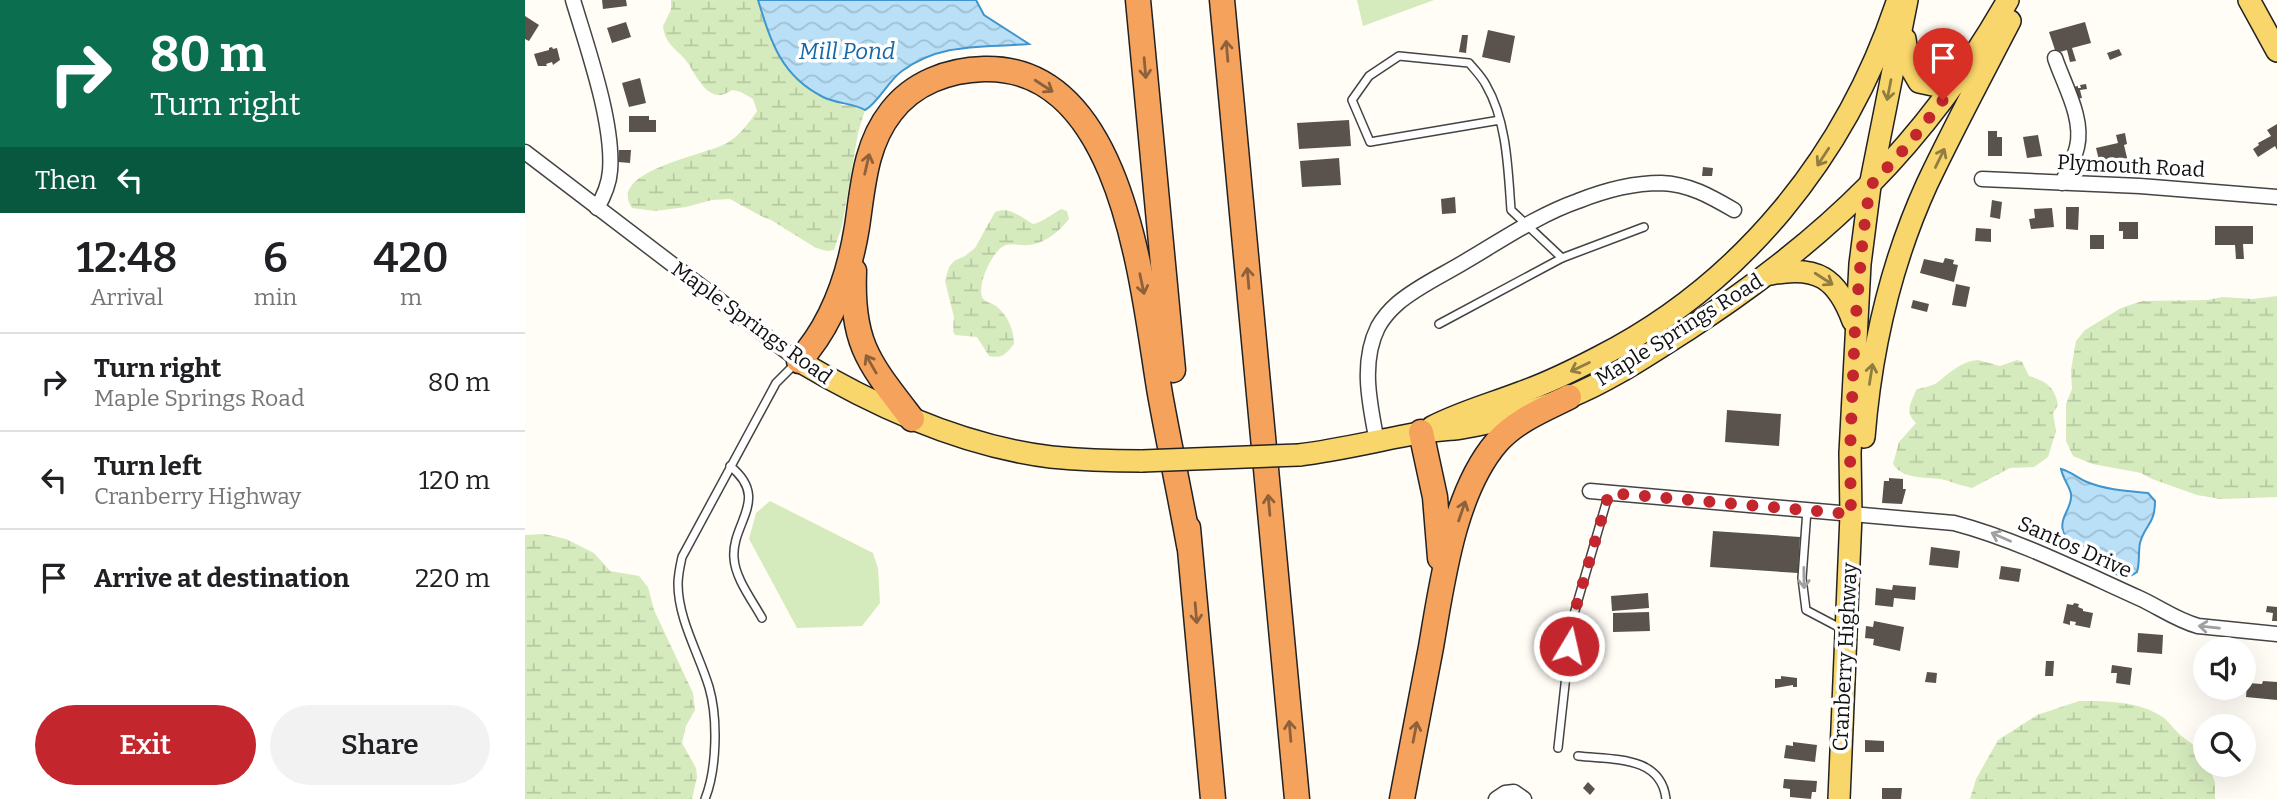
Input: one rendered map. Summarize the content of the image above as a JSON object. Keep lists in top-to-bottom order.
{
  "streets": {
    "main road": ["Maple Springs Road", "Cranberry Highway"],
    "street": ["Plymouth Road", "Santos Drive"]
  },
  "crossings": [
    ["Maple Springs Road", "Cranberry Highway"],
    ["Santos Drive", "Cranberry Highway"]
  ],
  "one_way": ["Santos Drive"],
  "water": ["Mill Pond"],
  "page": {
    "turn": ["80 m", "Turn right"],
    "then": "Then",
    "eta": [
      "12:48",
      "Arrival",
      "6",
      "min",
      "420",
      "m"
    ],
    "list": [
      {
        "name": "Turn right",
        "note": "Maple Springs Road",
        "value": "80 m"
      },
      {
        "name": "Turn left",
        "note": "Cranberry Highway",
        "value": "120 m"
      },
      {
        "name": "Arrive at destination",
        "value": "220 m"
      }
    ],
    "buttons": ["Exit", "Share"]
  }
}
